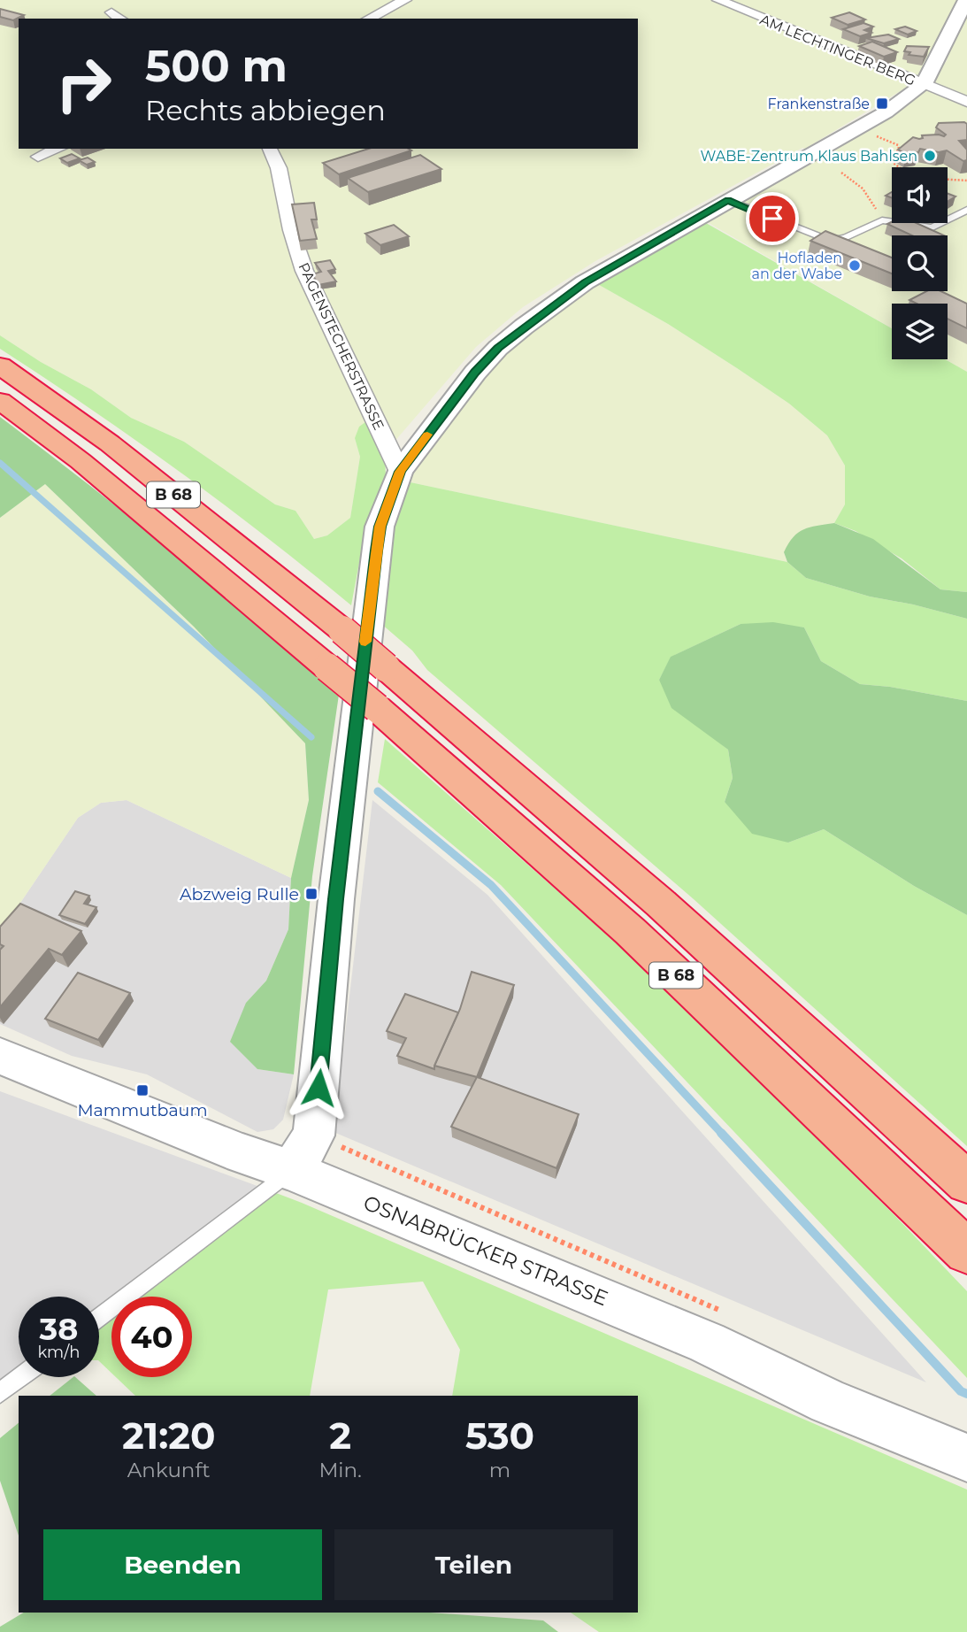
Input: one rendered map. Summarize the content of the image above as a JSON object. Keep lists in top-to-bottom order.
{
  "streets": {
    "highway": ["B 68"],
    "street": ["AM LECHTINGER BERG", "PAGENSTECHERSTRASSE", "OSNABRÜCKER STRASSE"]
  },
  "places": {
    "transit": ["Frankenstraße", "Abzweig Rulle", "Mammutbaum"],
    "other": ["WABE-Zentrum Klaus Bahlsen", "Hofladen an der Wabe"]
  },
  "page": {
    "turn": ["500 m", "Rechts abbiegen"],
    "speed": "38 km/h",
    "limit": "40",
    "eta": [
      "21:20",
      "Ankunft",
      "2",
      "Min.",
      "530",
      "m"
    ],
    "buttons": ["Beenden", "Teilen"]
  }
}
